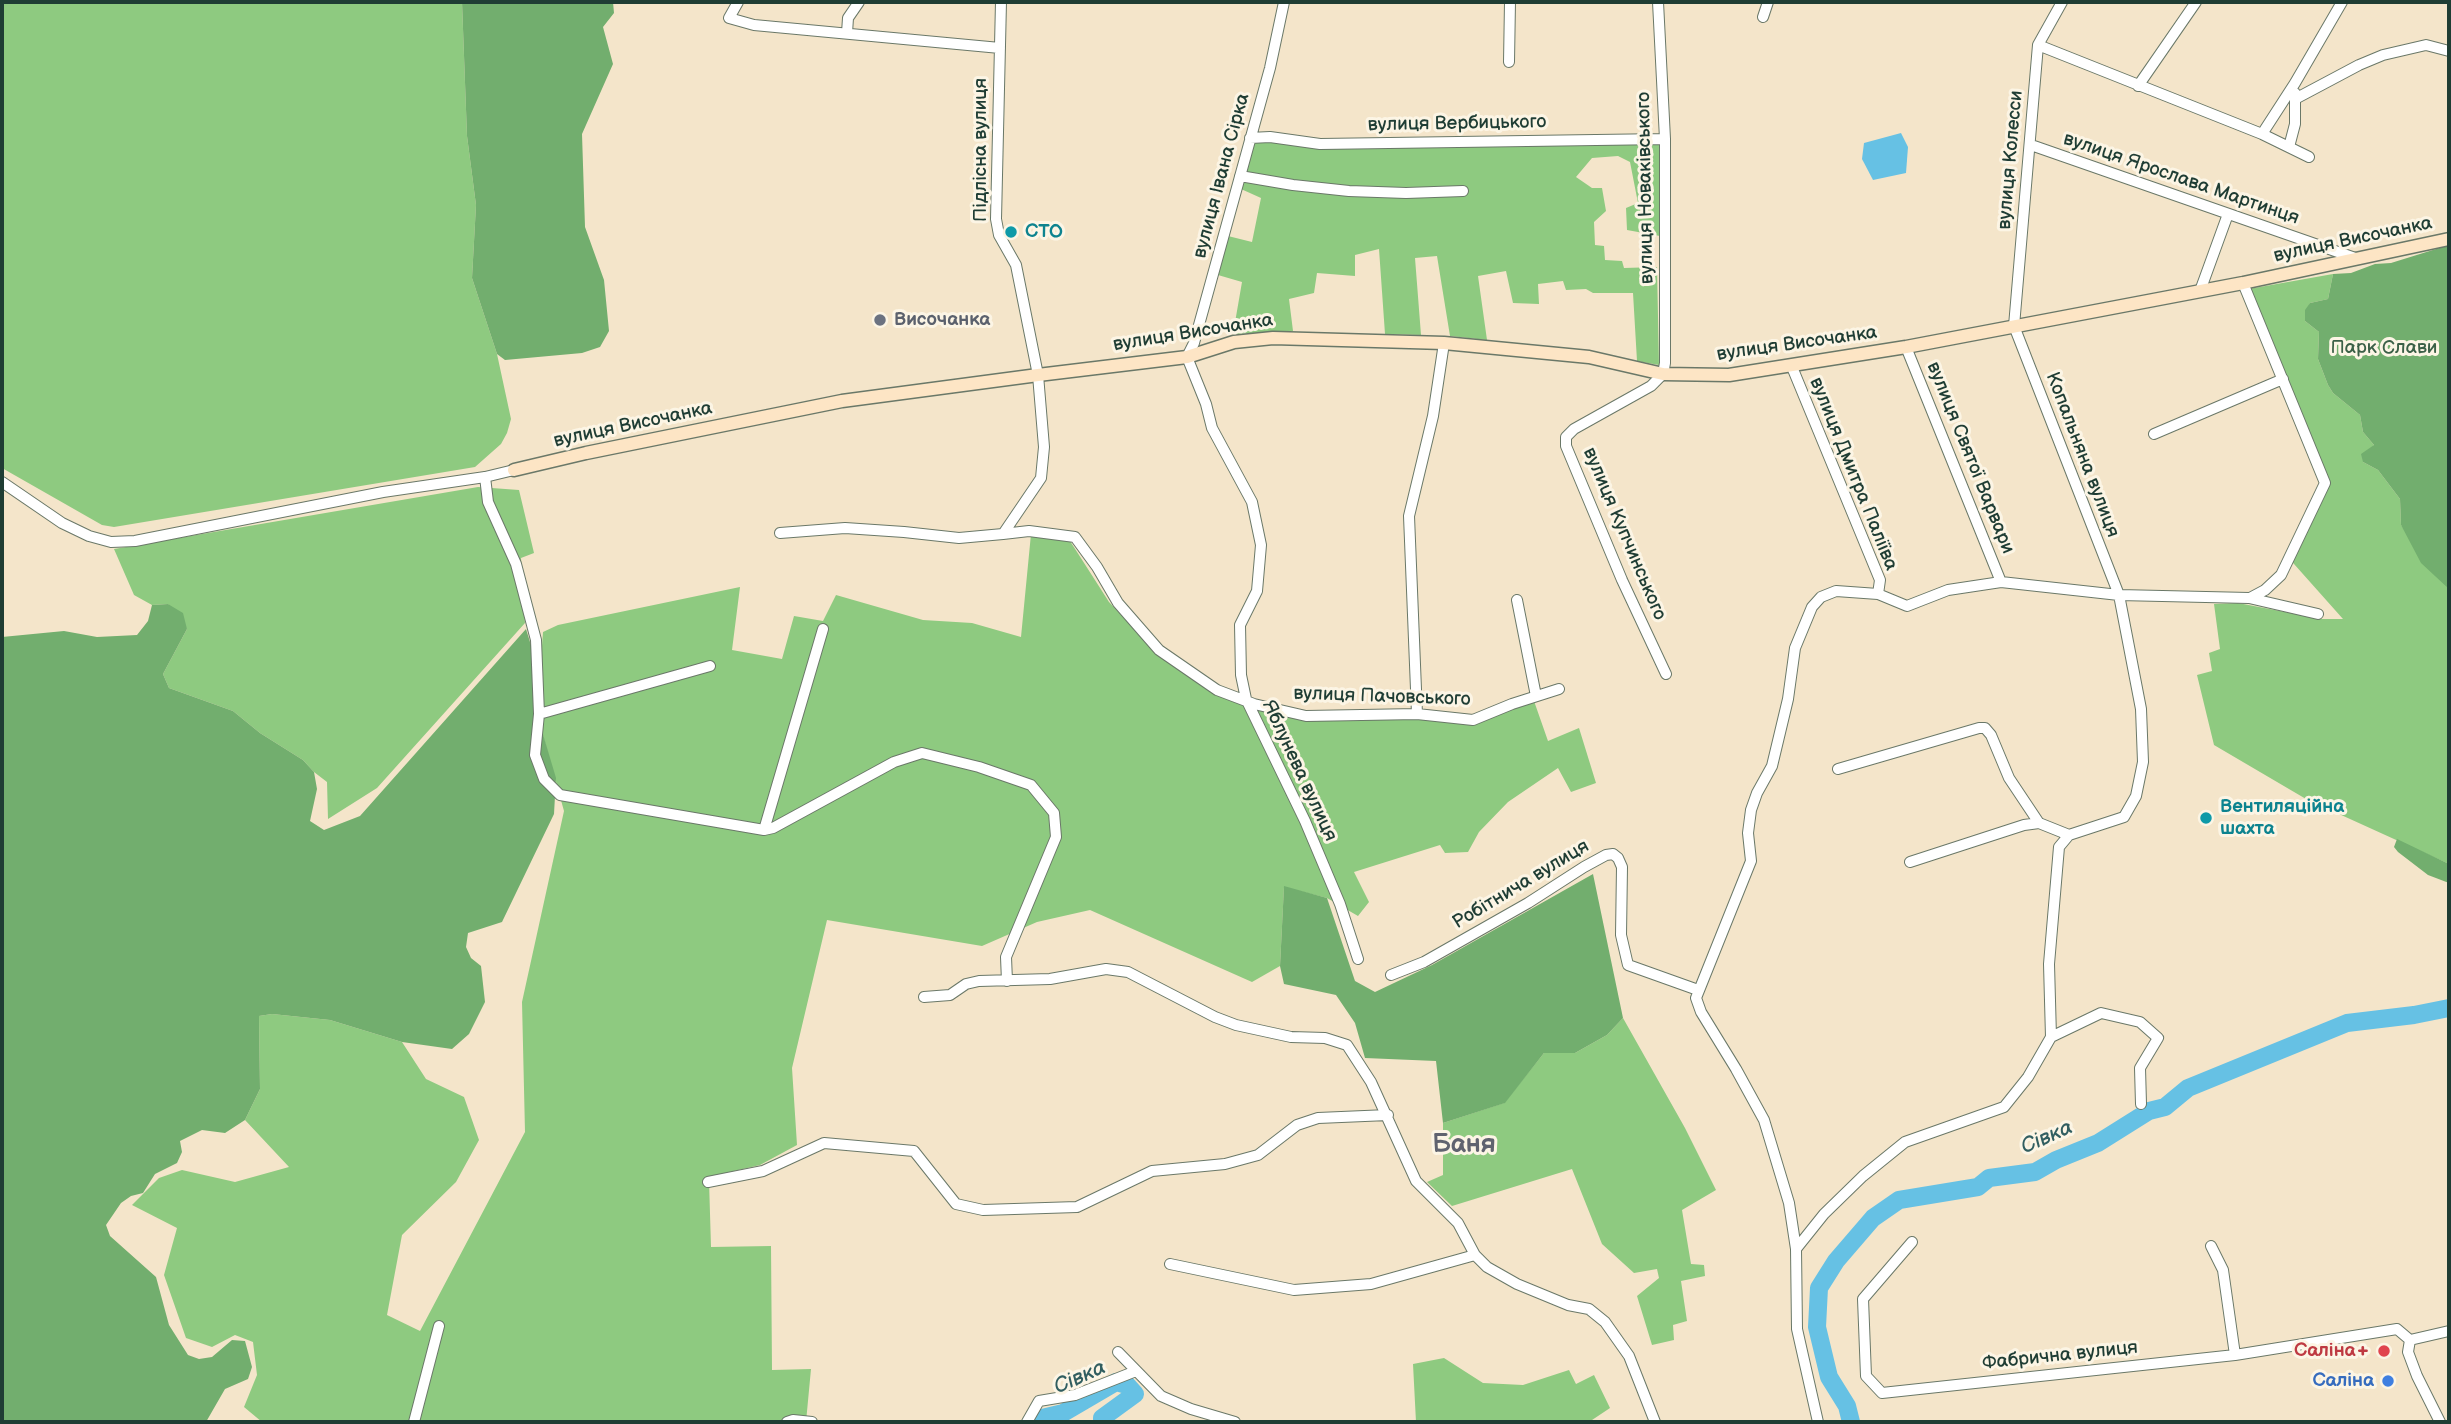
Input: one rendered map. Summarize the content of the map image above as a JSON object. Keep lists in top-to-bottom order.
{
  "streets": {
    "street": [
      "вулиця Вербицького",
      "Підлісна вулиця",
      "вулиця Колесси",
      "вулиця Івана Сірка",
      "вулиця Ярослава Мартинця",
      "вулиця Новаківського",
      "вулиця Височанка",
      "Копальняна вулиця",
      "вулиця Святої Варвари",
      "вулиця Дмитра Паліїва",
      "вулиця Купчинського",
      "вулиця Пачовського",
      "Яблунева вулиця",
      "Робітнича вулиця",
      "Фабрична вулиця"
    ]
  },
  "crossings": [
    ["вулиця Вербицького", "вулиця Івана Сірка"],
    ["вулиця Вербицького", "вулиця Новаківського"],
    ["Підлісна вулиця", "вулиця Височанка"],
    ["вулиця Колесси", "вулиця Ярослава Мартинця"],
    ["вулиця Колесси", "вулиця Височанка"],
    ["вулиця Колесси", "Копальняна вулиця"],
    ["вулиця Івана Сірка", "вулиця Височанка"],
    ["вулиця Івана Сірка", "Яблунева вулиця"],
    ["вулиця Ярослава Мартинця", "вулиця Височанка"],
    ["вулиця Новаківського", "вулиця Височанка"],
    ["вулиця Новаківського", "вулиця Купчинського"],
    ["вулиця Височанка", "Копальняна вулиця"],
    ["вулиця Височанка", "вулиця Святої Варвари"],
    ["вулиця Височанка", "вулиця Дмитра Паліїва"],
    ["вулиця Височанка", "вулиця Купчинського"],
    ["вулиця Височанка", "Яблунева вулиця"],
    ["вулиця Пачовського", "Яблунева вулиця"]
  ],
  "districts": ["Баня"],
  "water": ["Сівка"],
  "parks": ["Парк Слави"],
  "places": [
    "СТО",
    "Височанка",
    "Вентиляційна шахта",
    "Саліна+",
    "Саліна"
  ]
}
